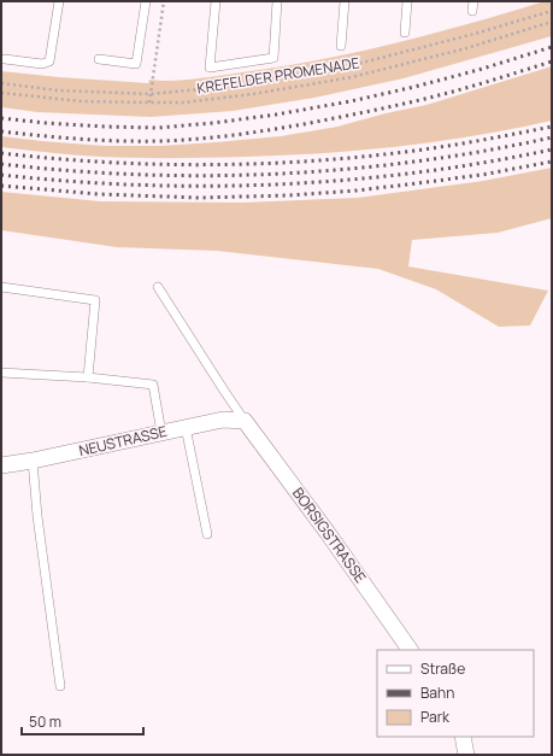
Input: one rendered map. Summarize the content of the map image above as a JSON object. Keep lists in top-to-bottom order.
{
  "streets": {
    "street": ["NEUSTRASSE", "BORSIGSTRASSE"],
    "path": ["KREFELDER PROMENADE"]
  },
  "crossings": [
    ["NEUSTRASSE", "BORSIGSTRASSE"]
  ],
  "legend": ["Straße", "Bahn", "Park"],
  "scale_bar": "50 m"
}
